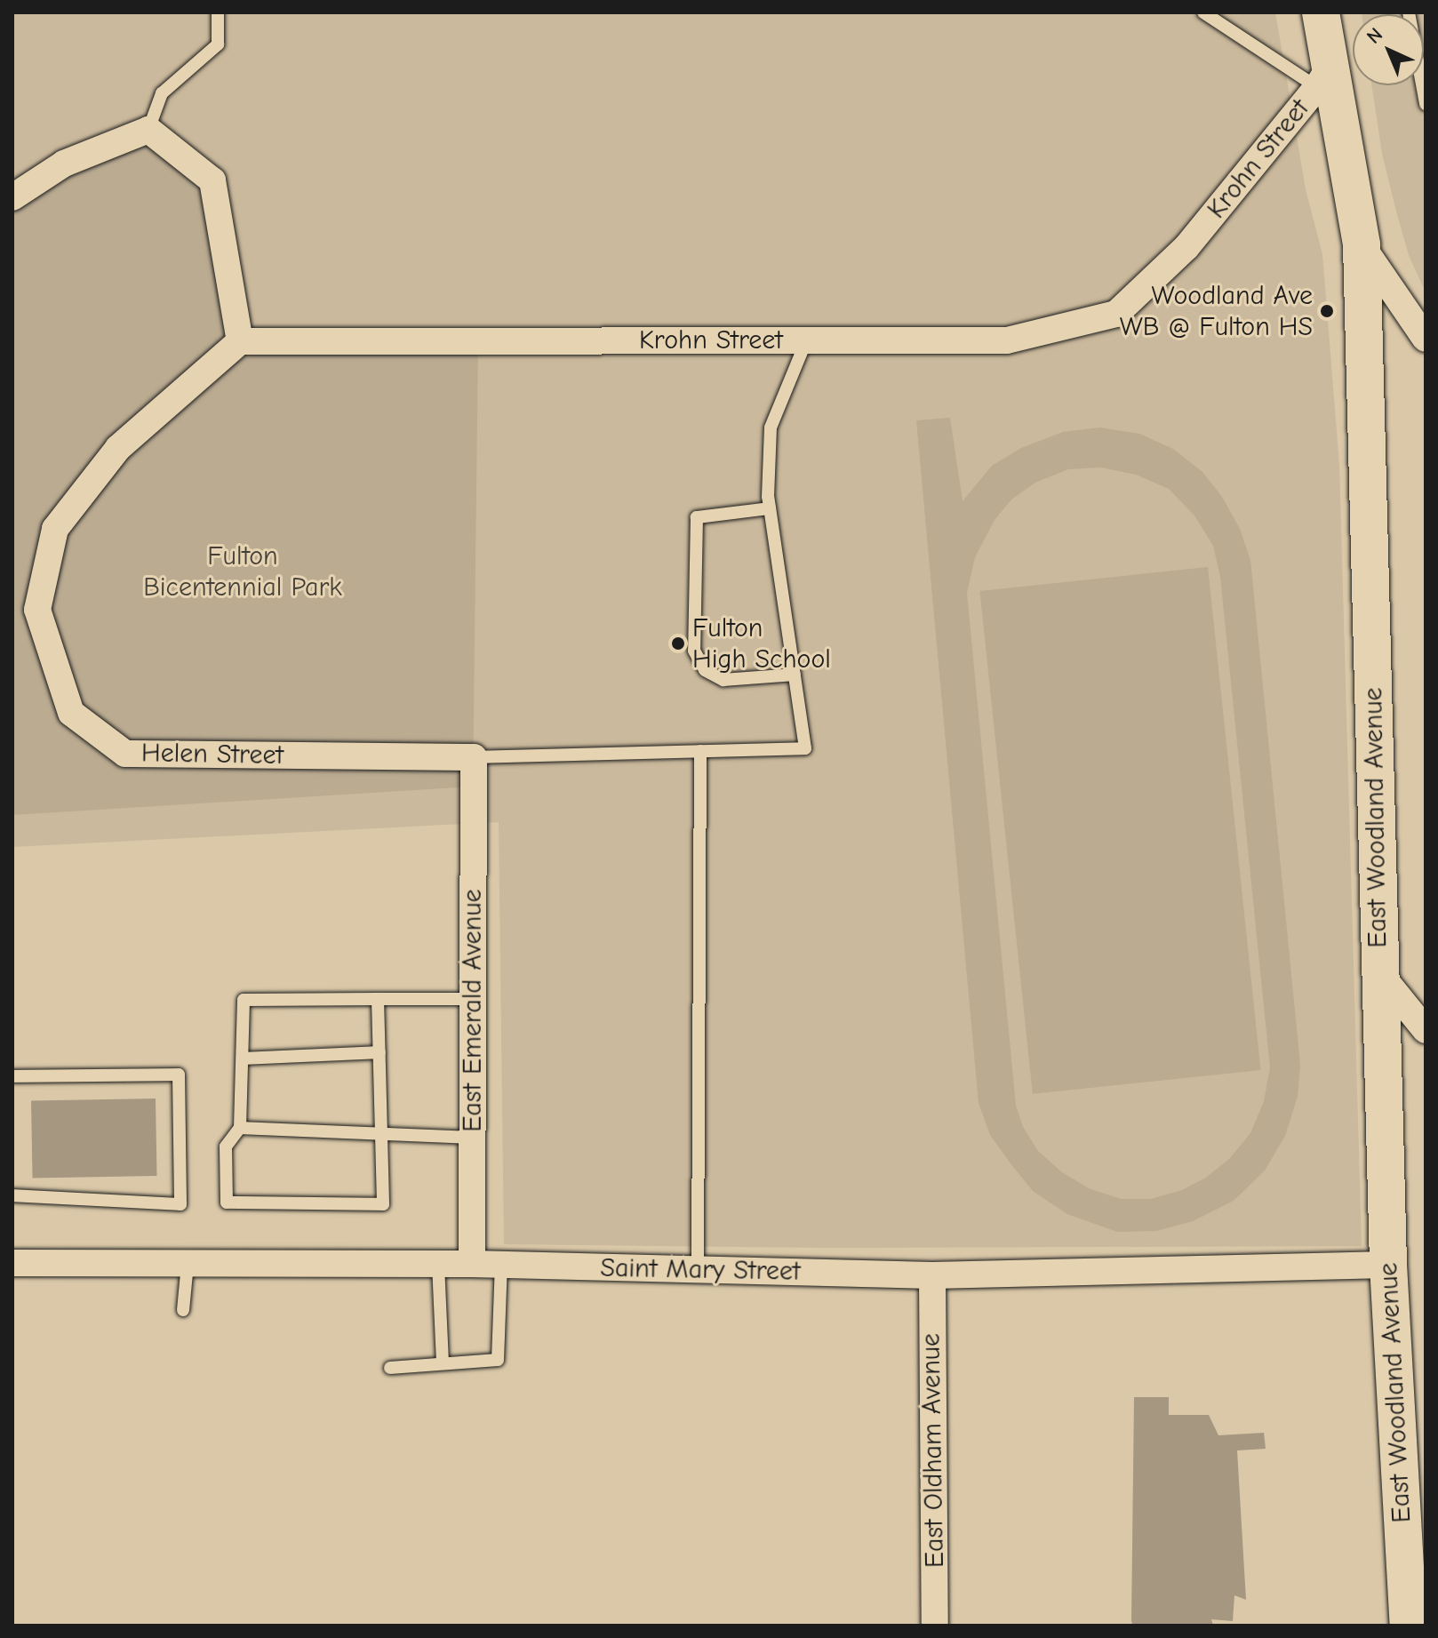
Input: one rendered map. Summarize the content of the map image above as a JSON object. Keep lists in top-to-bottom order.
{
  "streets": {
    "main road": ["East Woodland Avenue"],
    "street": [
      "Krohn Street",
      "Helen Street",
      "East Emerald Avenue",
      "Saint Mary Street",
      "East Oldham Avenue"
    ]
  },
  "crossings": [
    ["Krohn Street", "Helen Street"],
    ["Krohn Street", "East Woodland Avenue"],
    ["Helen Street", "East Emerald Avenue"],
    ["East Woodland Avenue", "Saint Mary Street"],
    ["East Emerald Avenue", "Saint Mary Street"],
    ["Saint Mary Street", "East Oldham Avenue"]
  ],
  "parks": ["Fulton Bicentennial Park"],
  "places": ["Woodland Ave WB @ Fulton HS", "Fulton High School"],
  "north": "top left"
}
